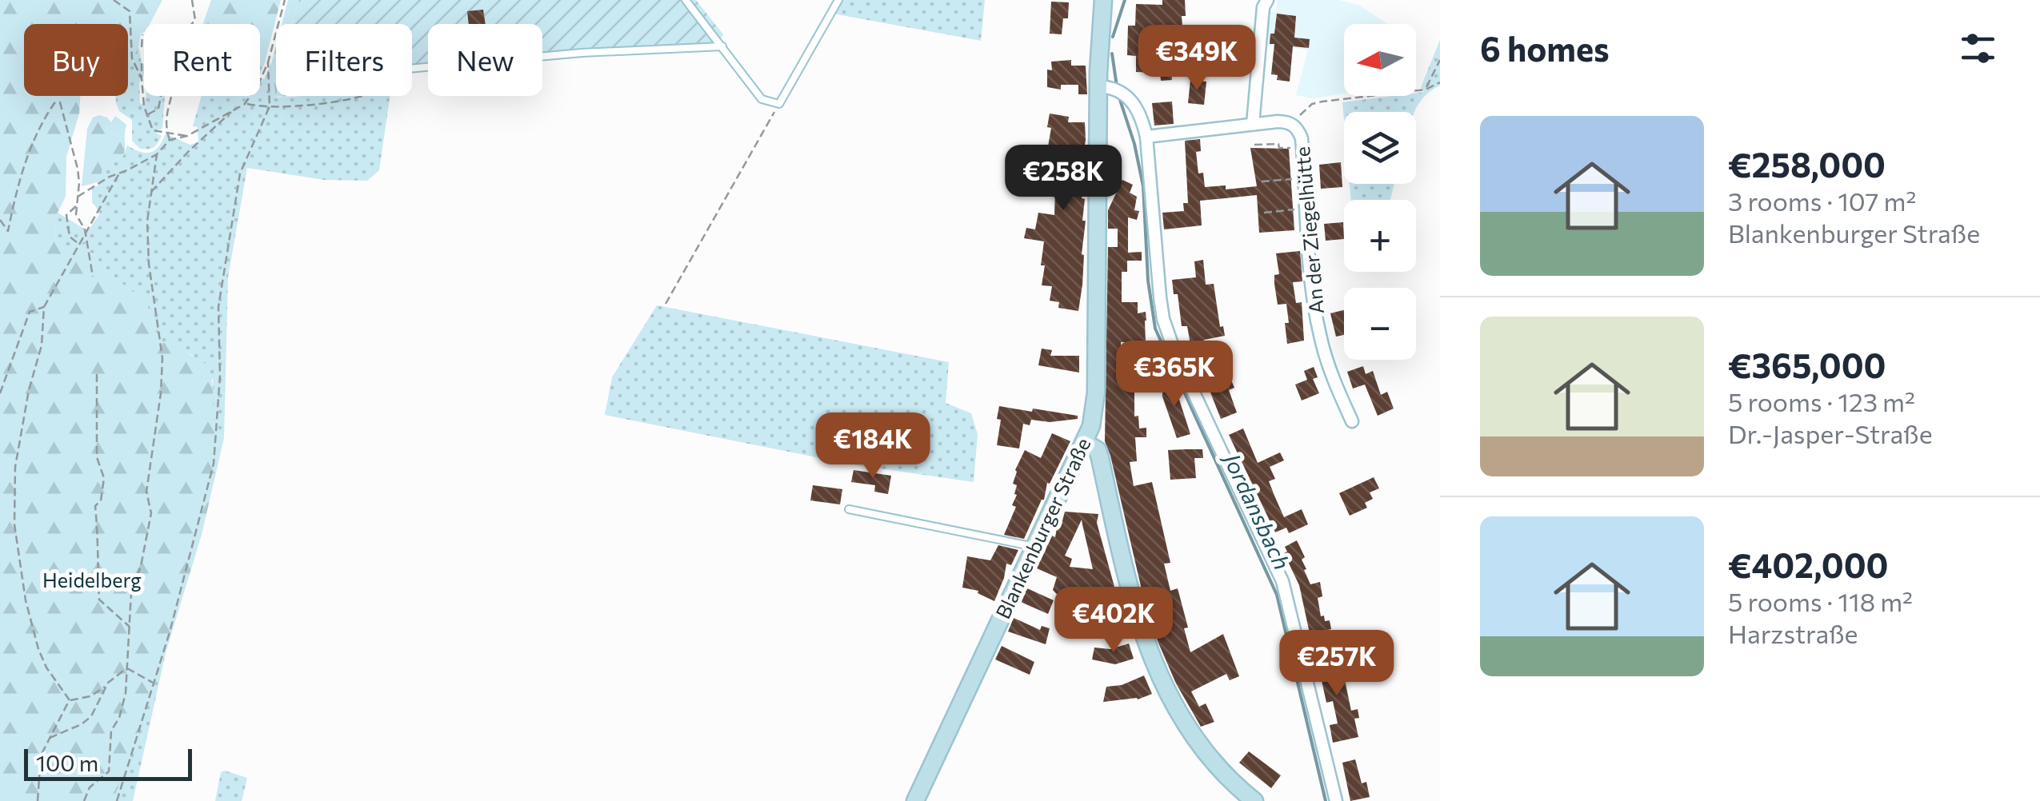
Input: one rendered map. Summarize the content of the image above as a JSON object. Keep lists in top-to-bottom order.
{
  "streets": {
    "main road": ["Blankenburger Straße"],
    "street": ["An der Ziegelhütte"]
  },
  "water": ["Jordansbach"],
  "parks": ["Heidelberg"],
  "scale_bar": "100 m",
  "north": "left",
  "page": {
    "heading": "6 homes",
    "map_buttons": ["+", "−"],
    "chip": [
      "Buy",
      "Rent",
      "Filters",
      "New"
    ],
    "price": [
      "€349K",
      "€258K",
      "€365K",
      "€184K",
      "€402K",
      "€257K"
    ],
    "list": [
      {
        "name": "€258,000",
        "note": "3 rooms · 107 m² · Blankenburger Straße"
      },
      {
        "name": "€365,000",
        "note": "5 rooms · 123 m² · Dr.-Jasper-Straße"
      },
      {
        "name": "€402,000",
        "note": "5 rooms · 118 m² · Harzstraße"
      }
    ],
    "scale": "100 m"
  }
}
